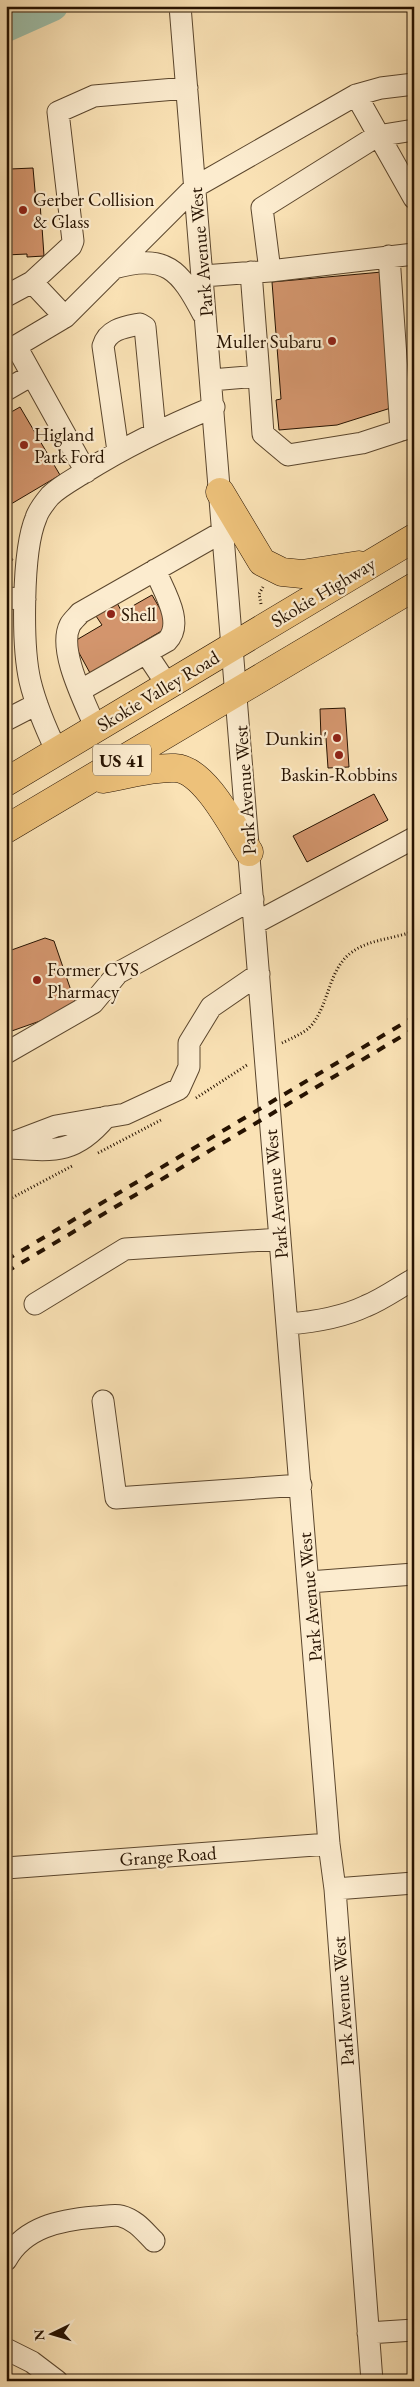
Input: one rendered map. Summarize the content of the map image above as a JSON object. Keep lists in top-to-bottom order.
{
  "streets": {
    "highway": ["Skokie Highway", "Skokie Valley Road", "US 41"],
    "street": ["Park Avenue West", "Grange Road"]
  },
  "crossings": [
    ["Park Avenue West", "Skokie Highway"],
    ["Park Avenue West", "Skokie Valley Road"],
    ["Park Avenue West", "US 41"],
    ["Park Avenue West", "Grange Road"],
    ["Skokie Highway", "Skokie Valley Road"]
  ],
  "places": [
    "Gerber Collision & Glass",
    "Muller Subaru",
    "Higland Park Ford",
    "Shell",
    "Dunkin'",
    "Baskin-Robbins",
    "Former CVS Pharmacy"
  ],
  "north": "left"
}
